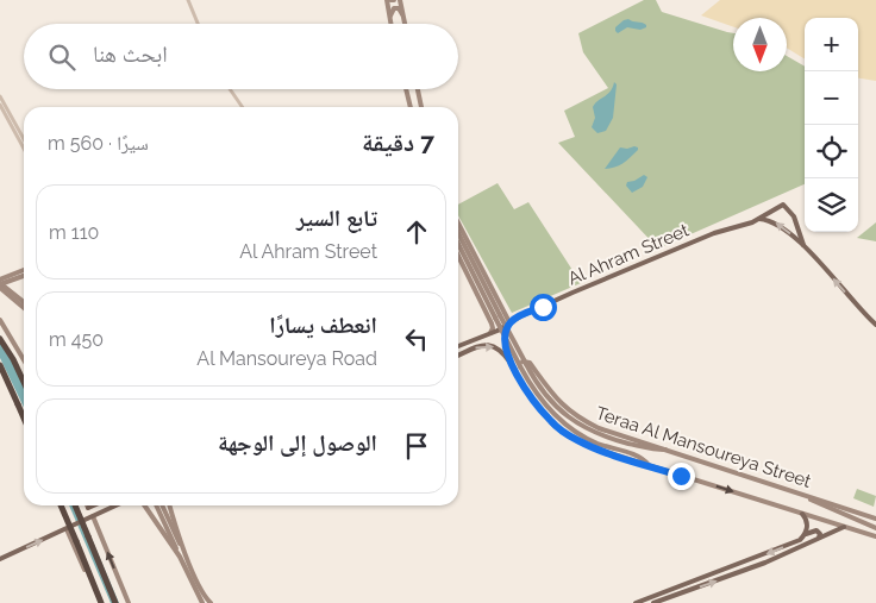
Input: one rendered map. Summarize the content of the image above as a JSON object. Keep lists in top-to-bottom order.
{
  "streets": {
    "main road": ["Al Ahram Street", "Teraa Al Mansoureya Street"]
  },
  "north": "bottom",
  "page": {
    "map_buttons": ["+", "−"],
    "search": "ابحث هنا",
    "heading": ["7 دقيقة", "سيرًا · 560 m"],
    "list": [
      ["تابع السير", "Al Ahram Street", "110 m"],
      ["انعطف يسارًا", "Al Mansoureya Road", "450 m"],
      "الوصول إلى الوجهة"
    ]
  }
}
